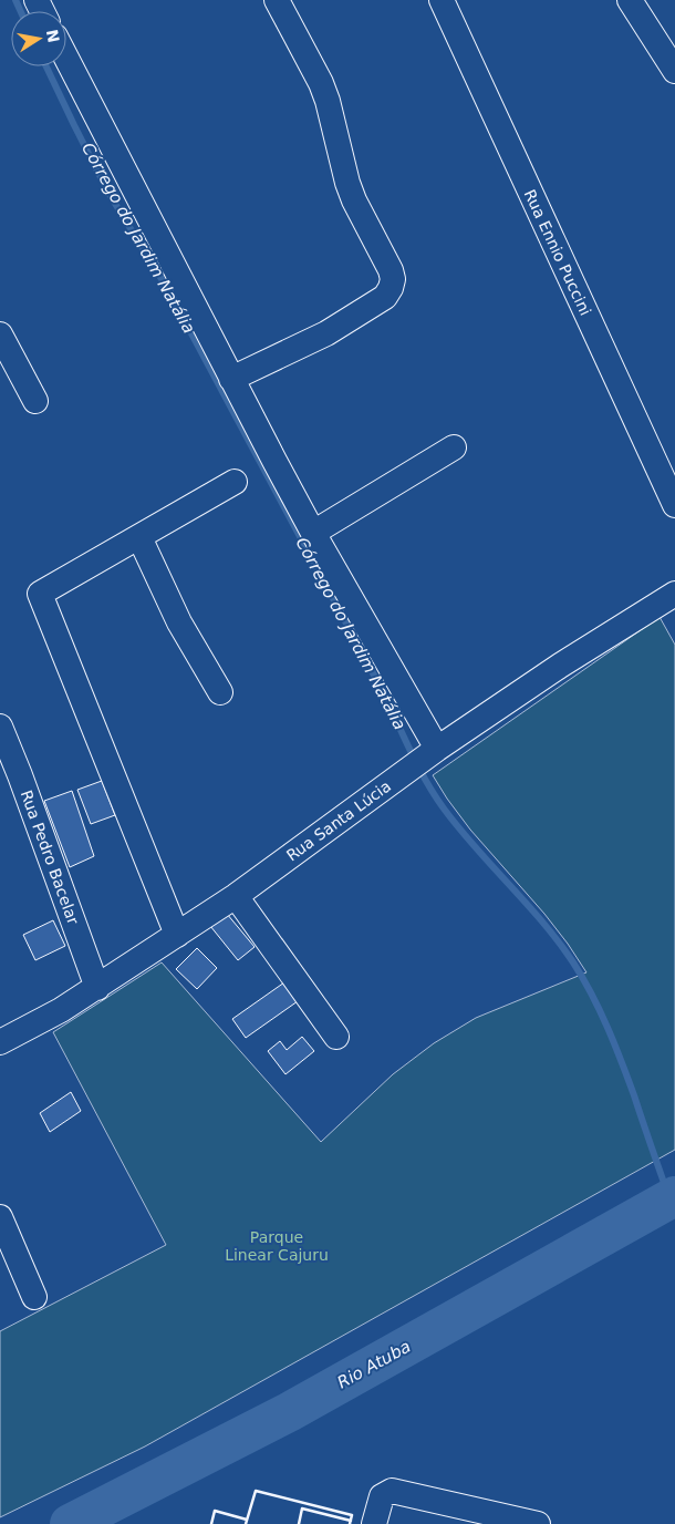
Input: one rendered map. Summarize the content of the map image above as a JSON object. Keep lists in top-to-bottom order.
{
  "streets": {
    "street": ["Rua Ennio Puccini", "Rua Santa Lúcia", "Rua Pedro Bacelar"]
  },
  "crossings": [
    ["Rua Santa Lúcia", "Rua Pedro Bacelar"]
  ],
  "water": ["Córrego do Jardim Natália", "Rio Atuba"],
  "parks": ["Parque Linear Cajuru"],
  "north": "right"
}
